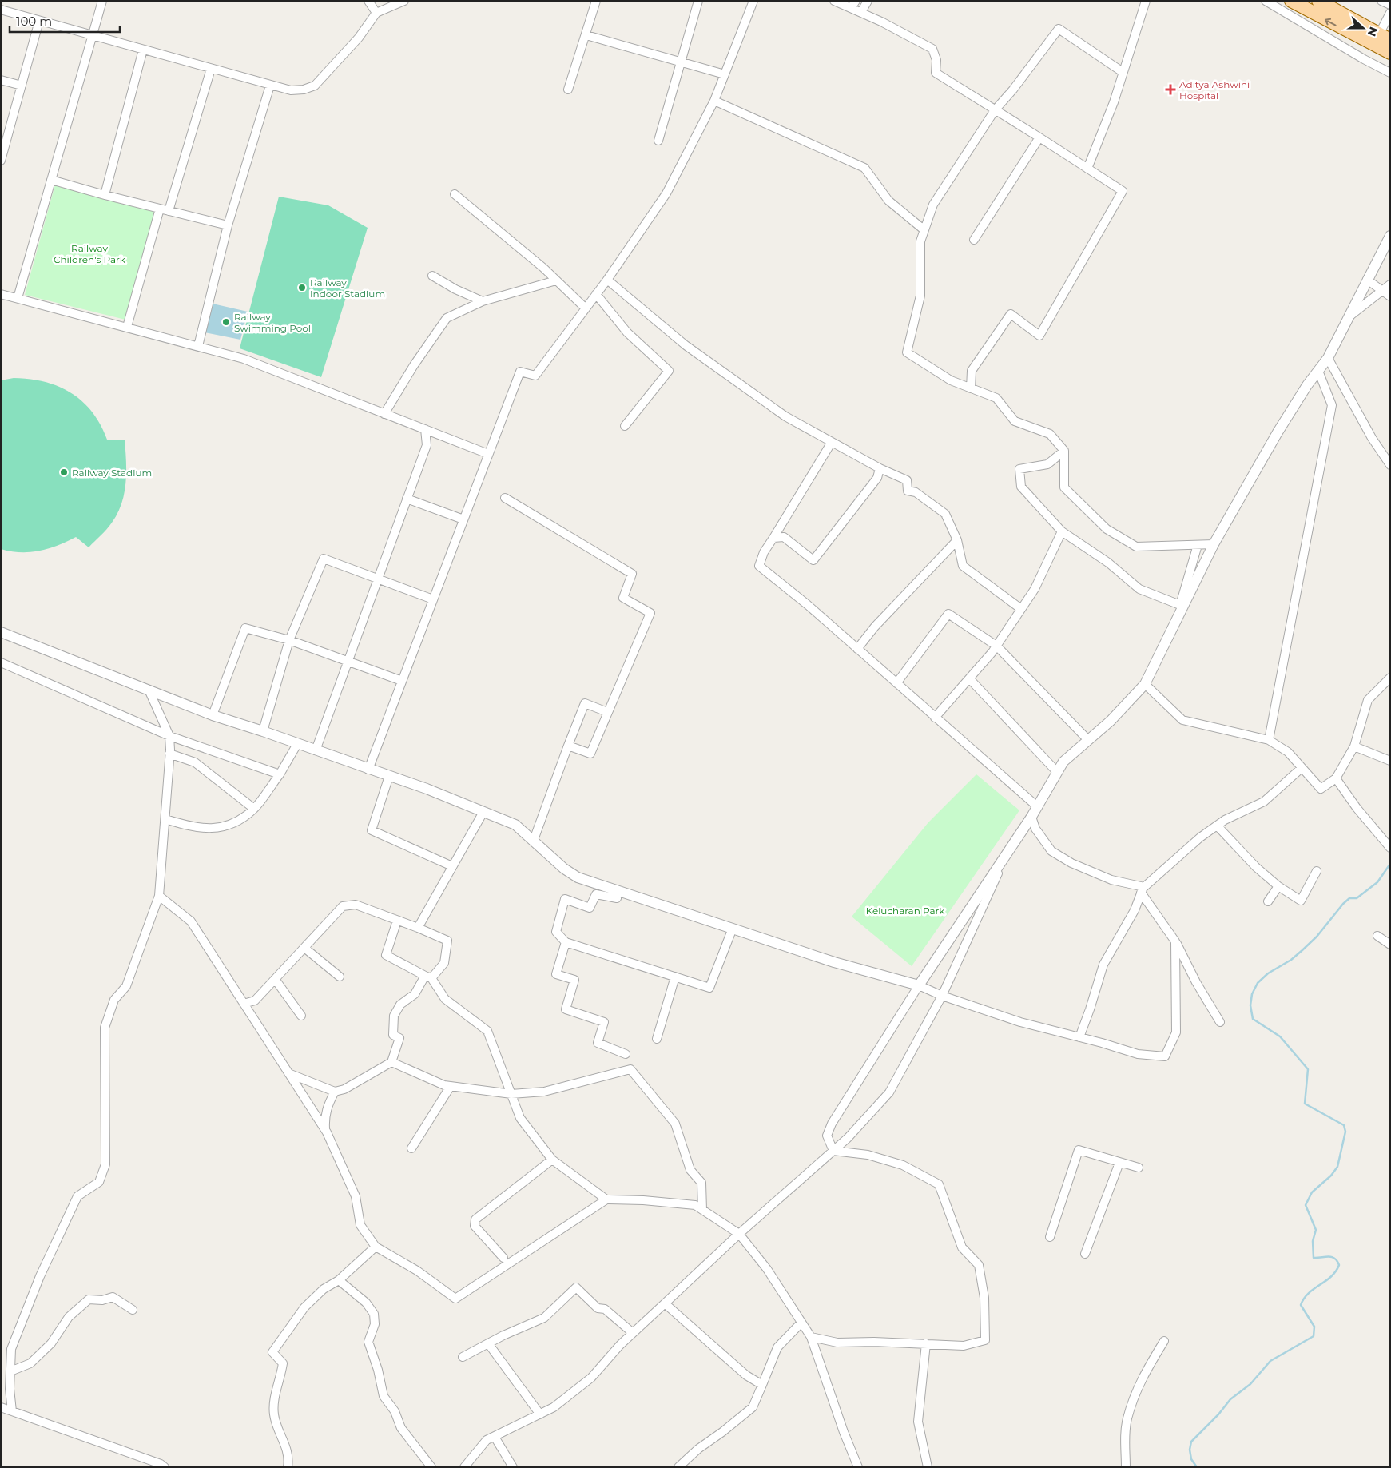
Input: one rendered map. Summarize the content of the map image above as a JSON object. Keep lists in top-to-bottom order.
{
  "parks": ["Railway Children's Park", "Kelucharan Park"],
  "places": {
    "health": ["Aditya Ashwini Hospital"],
    "other": ["Railway Indoor Stadium", "Railway Swimming Pool", "Railway Stadium"]
  },
  "scale_bar": "100 m",
  "north": "right"
}
